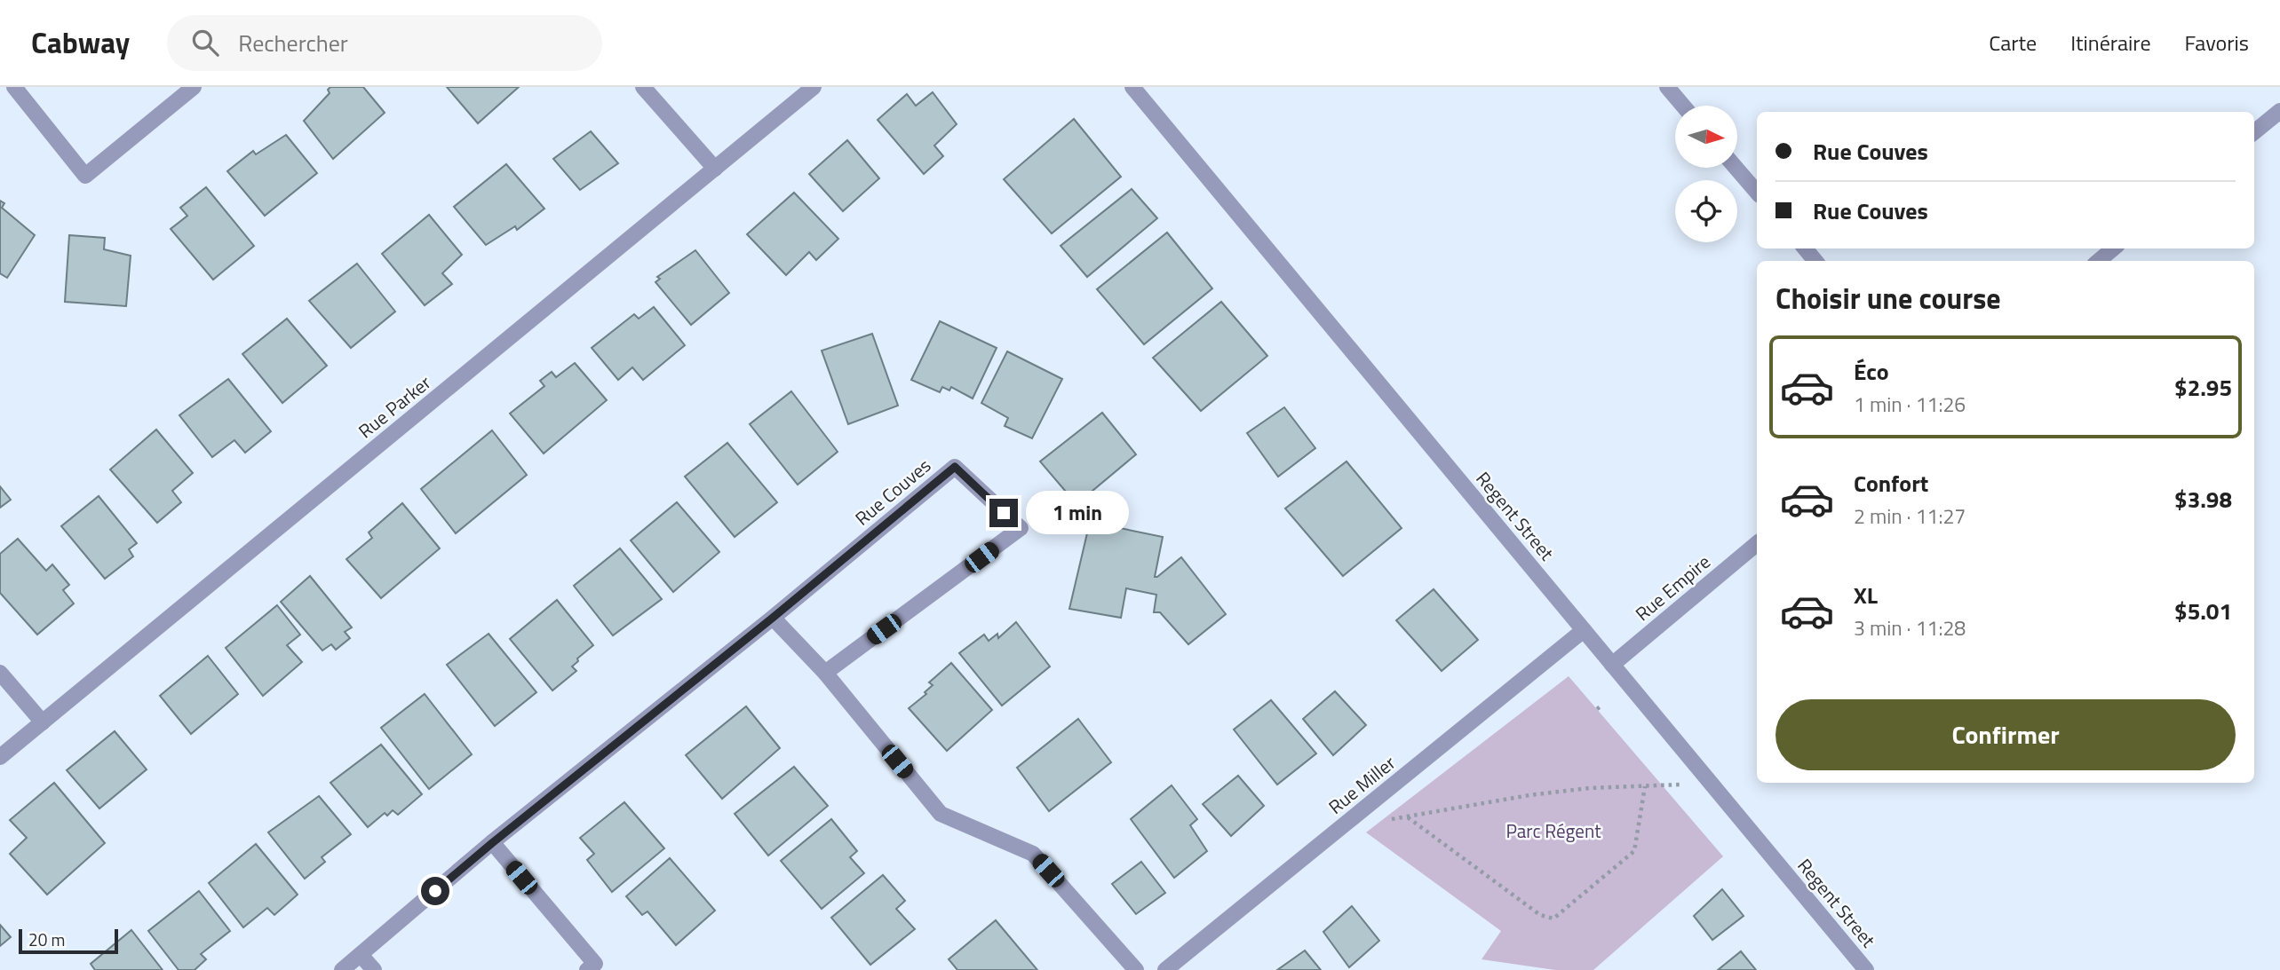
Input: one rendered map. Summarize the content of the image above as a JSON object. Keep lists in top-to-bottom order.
{
  "streets": {
    "street": [
      "Rue Parker",
      "Rue Couves",
      "Regent Street",
      "Rue Empire",
      "Rue Miller"
    ]
  },
  "crossings": [
    ["Regent Street", "Rue Empire"],
    ["Regent Street", "Rue Miller"]
  ],
  "parks": ["Parc Régent"],
  "scale_bar": "20 m",
  "north": "right",
  "page": {
    "header": "Cabway",
    "search": "Rechercher",
    "nav": ["Carte", "Itinéraire", "Favoris"],
    "banner": ["Rue Couves", "Rue Couves"],
    "heading": "Choisir une course",
    "list": [
      {
        "name": "Éco",
        "note": "1 min · 11:26",
        "value": "$2.95"
      },
      {
        "name": "Confort",
        "note": "2 min · 11:27",
        "value": "$3.98"
      },
      {
        "name": "XL",
        "note": "3 min · 11:28",
        "value": "$5.01"
      }
    ],
    "bubble": "1 min",
    "buttons": "Confirmer",
    "scale": "20 m"
  }
}
